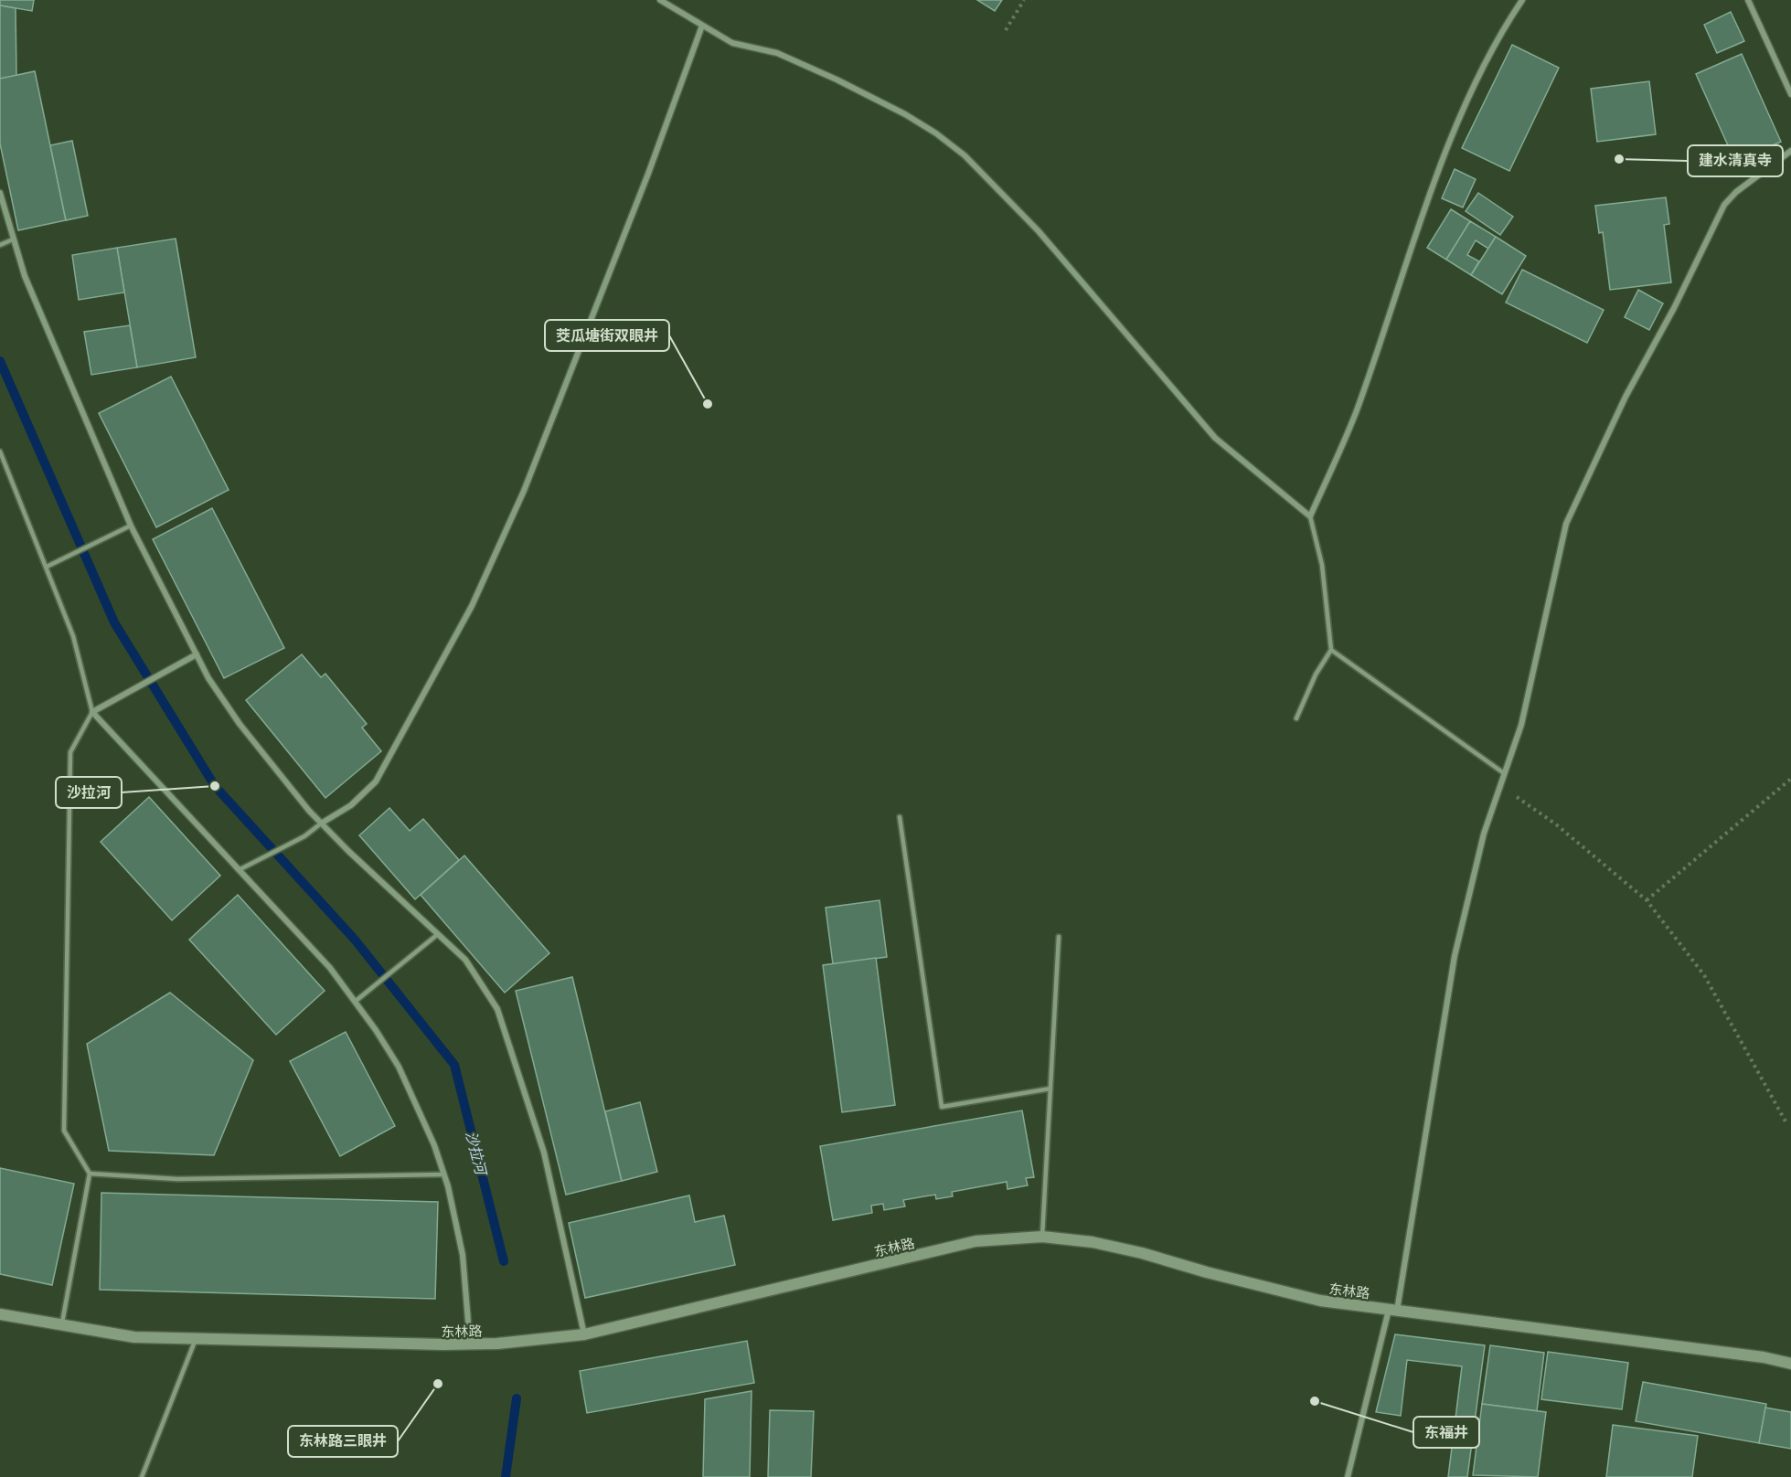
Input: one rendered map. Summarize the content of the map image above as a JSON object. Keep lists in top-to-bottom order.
{
  "streets": {
    "street": ["东林路"]
  },
  "water": ["沙拉河"],
  "places": [
    "建水清真寺",
    "茭瓜塘街双眼井",
    "沙拉河",
    "东林路三眼井",
    "东福井"
  ]
}
